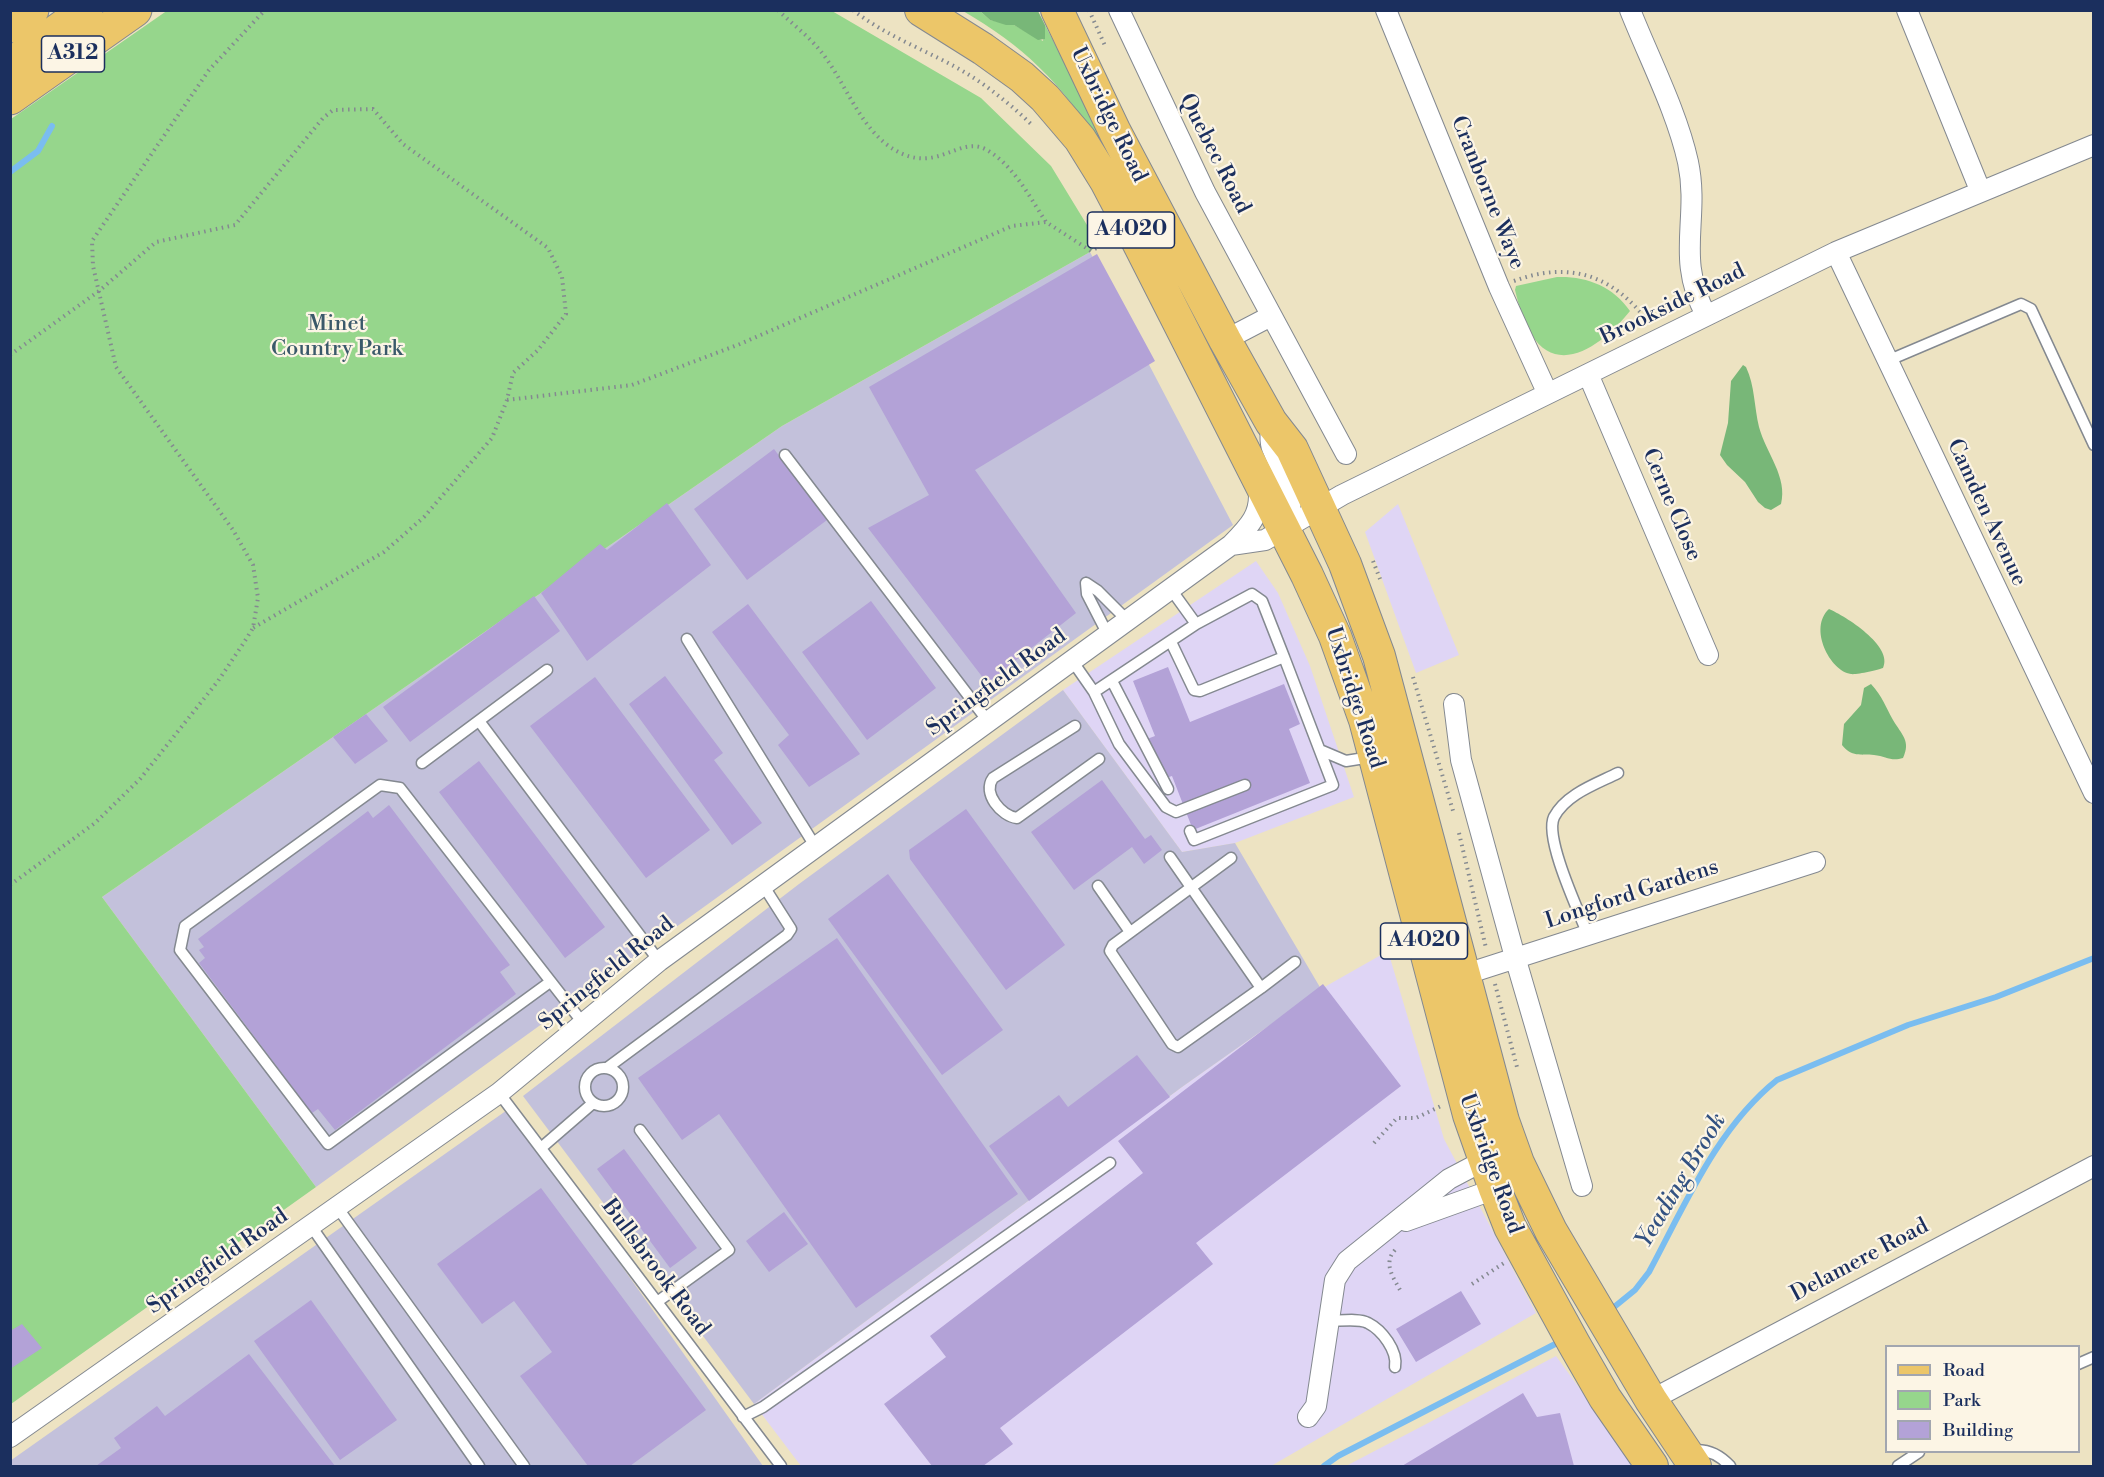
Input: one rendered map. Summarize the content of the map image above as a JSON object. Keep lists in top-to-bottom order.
{
  "streets": {
    "highway": ["A312"],
    "main road": ["Uxbridge Road", "A4020"],
    "street": [
      "Quebec Road",
      "Cranborne Waye",
      "Brookside Road",
      "Cerne Close",
      "Camden Avenue",
      "Springfield Road",
      "Longford Gardens",
      "Delamere Road"
    ],
    "lane": ["Bullsbrook Road"]
  },
  "crossings": [
    ["Uxbridge Road", "Brookside Road"],
    ["Uxbridge Road", "Springfield Road"],
    ["Uxbridge Road", "Longford Gardens"],
    ["Uxbridge Road", "Delamere Road"],
    ["Cranborne Waye", "Brookside Road"],
    ["Brookside Road", "Cerne Close"],
    ["Brookside Road", "Camden Avenue"],
    ["Brookside Road", "Springfield Road"],
    ["Springfield Road", "Bullsbrook Road"]
  ],
  "water": ["Yeading Brook"],
  "parks": ["Minet Country Park"],
  "legend": ["Road", "Park", "Building"]
}
